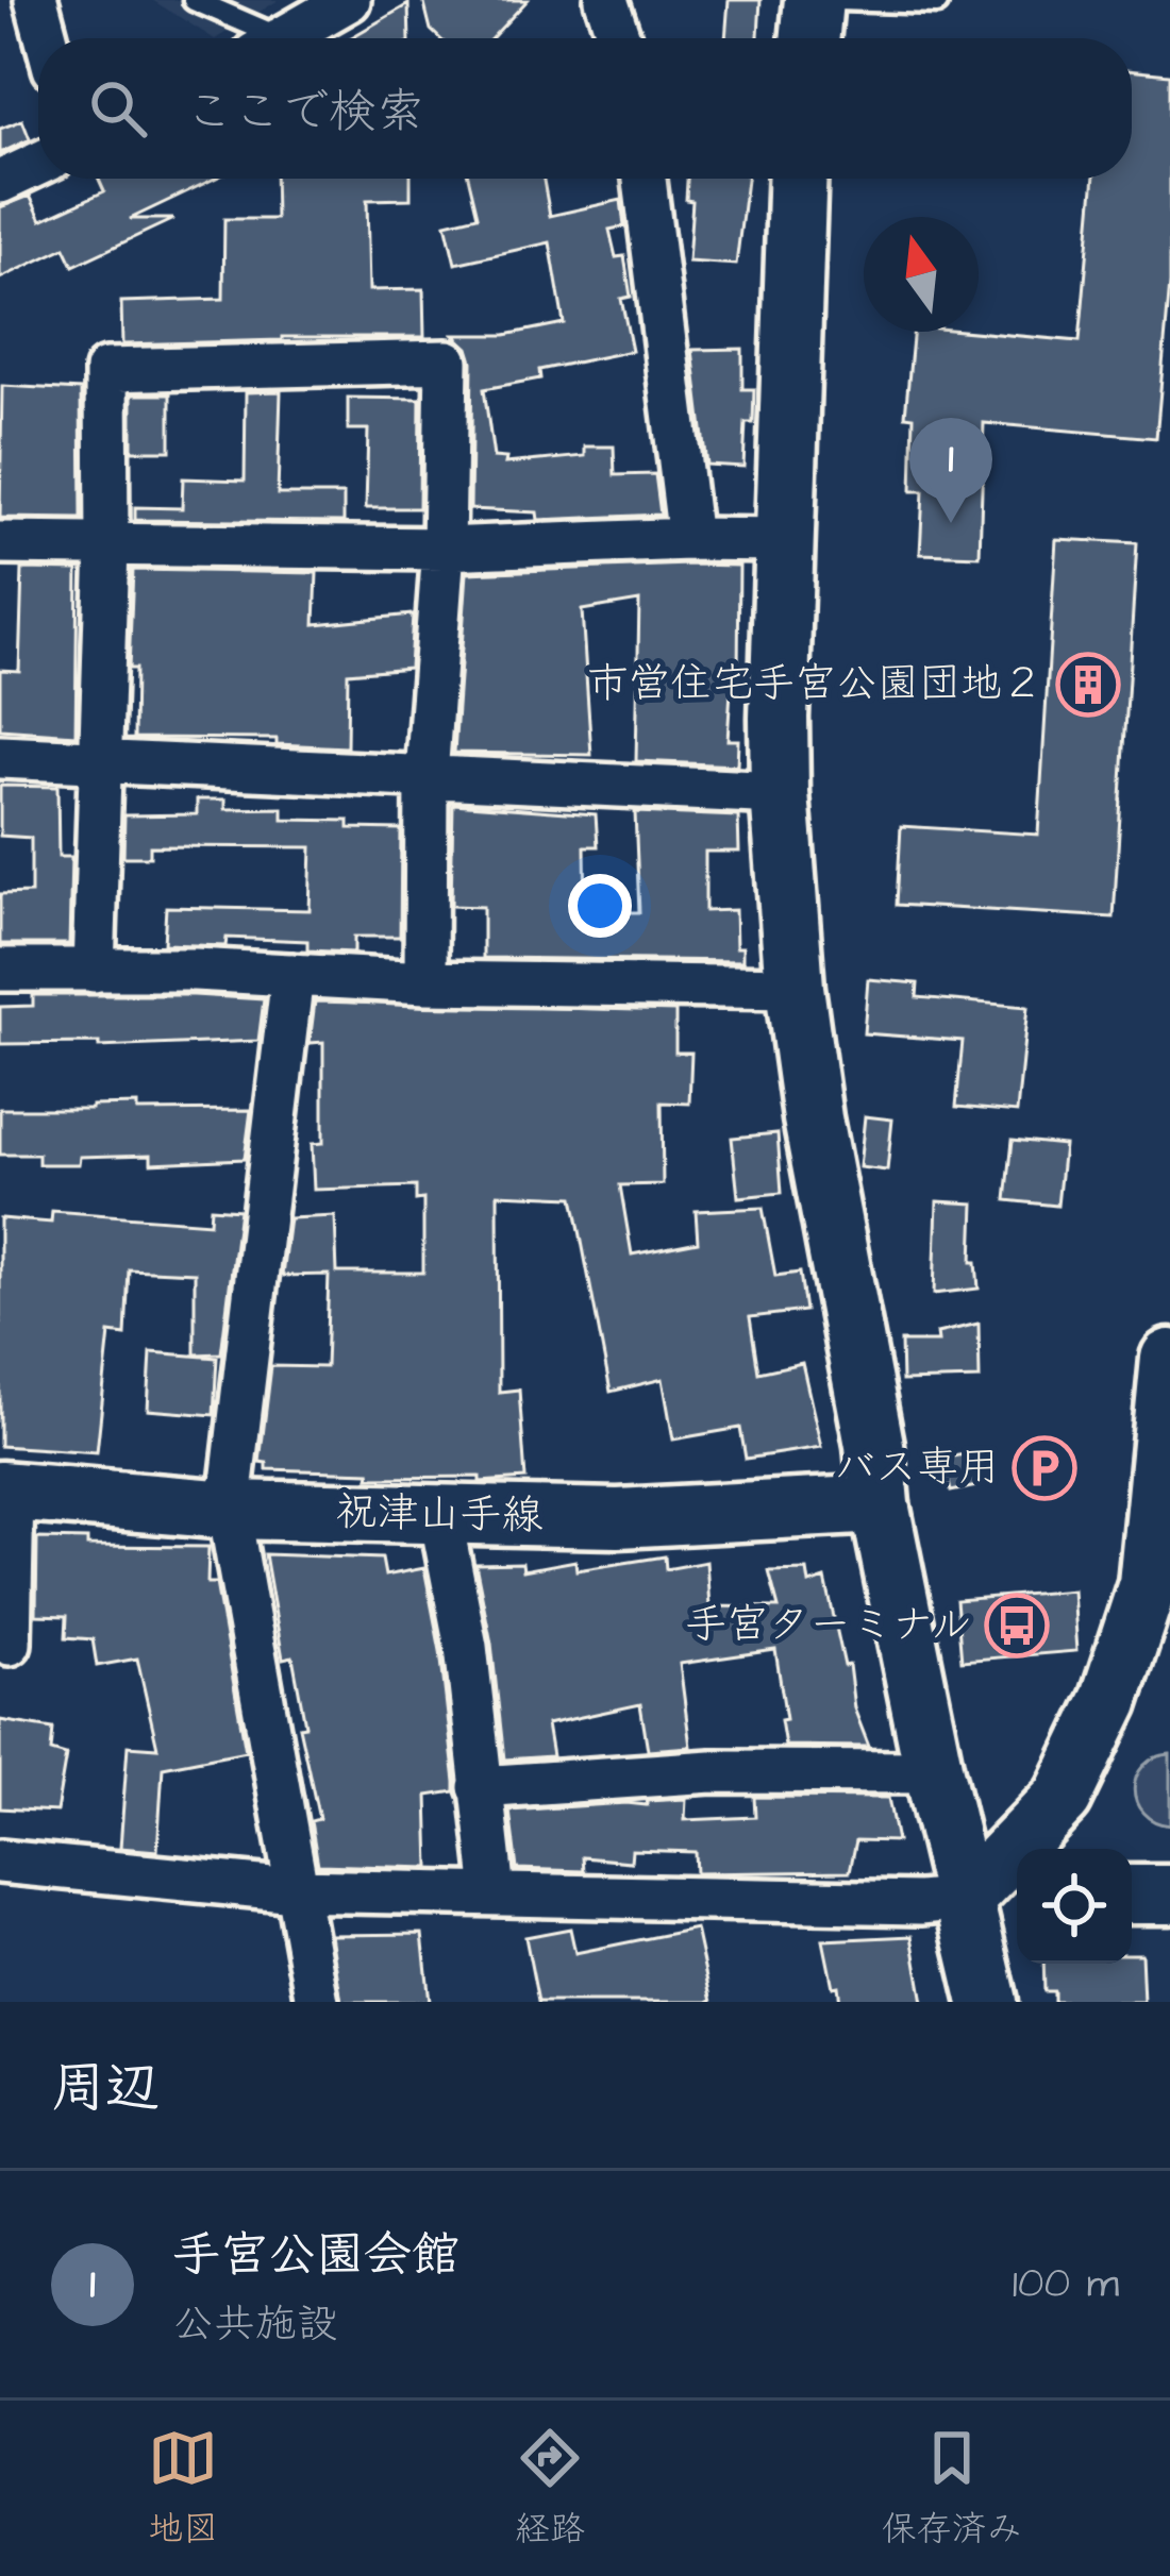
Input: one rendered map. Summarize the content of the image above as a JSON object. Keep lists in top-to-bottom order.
{
  "streets": {
    "street": ["祝津山手線"]
  },
  "places": {
    "building": ["市営住宅手宮公園団地２"],
    "parking": ["バス専用"],
    "bus stop": ["手宮ターミナル"]
  },
  "north": "top",
  "page": {
    "search": "ここで検索",
    "pins": "1",
    "heading": "周辺",
    "list": [
      {
        "mark": "1",
        "name": "手宮公園会館",
        "note": "公共施設",
        "value": "100 m"
      }
    ],
    "nav": ["地図", "経路", "保存済み"]
  }
}
